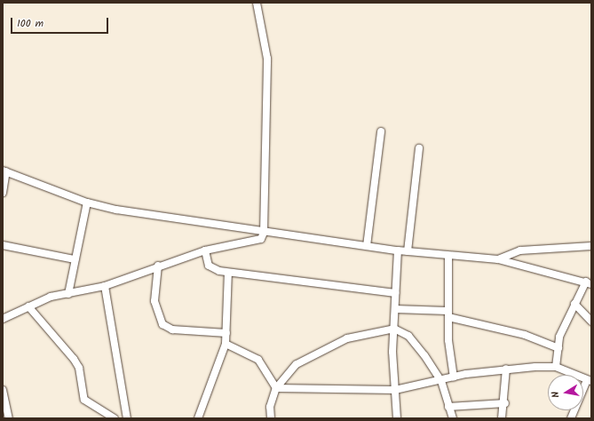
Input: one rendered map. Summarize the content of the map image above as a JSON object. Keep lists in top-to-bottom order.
{
  "scale_bar": "100 m",
  "north": "left"
}
